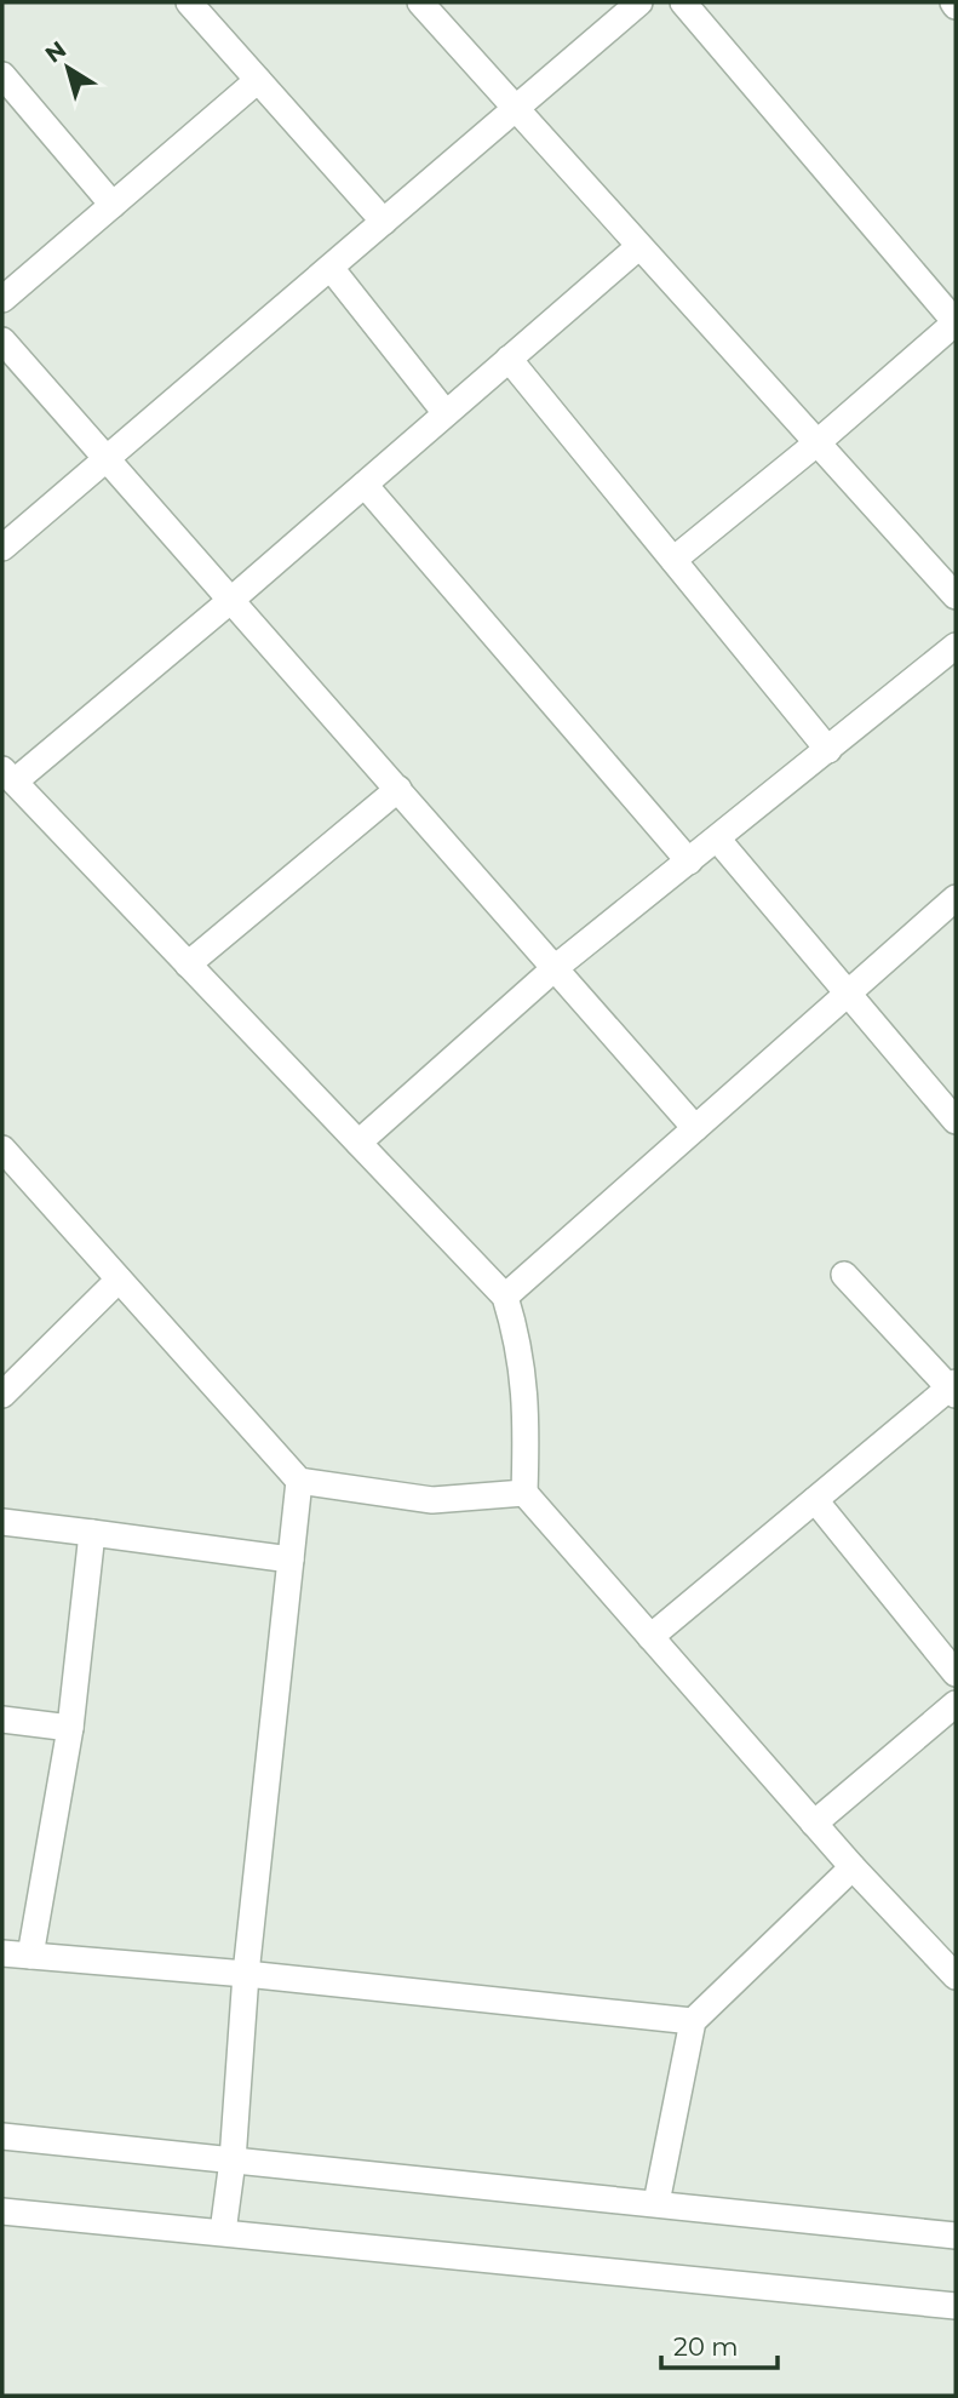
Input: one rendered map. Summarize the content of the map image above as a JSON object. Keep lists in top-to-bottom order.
{
  "scale_bar": "20 m",
  "north": "top left"
}
